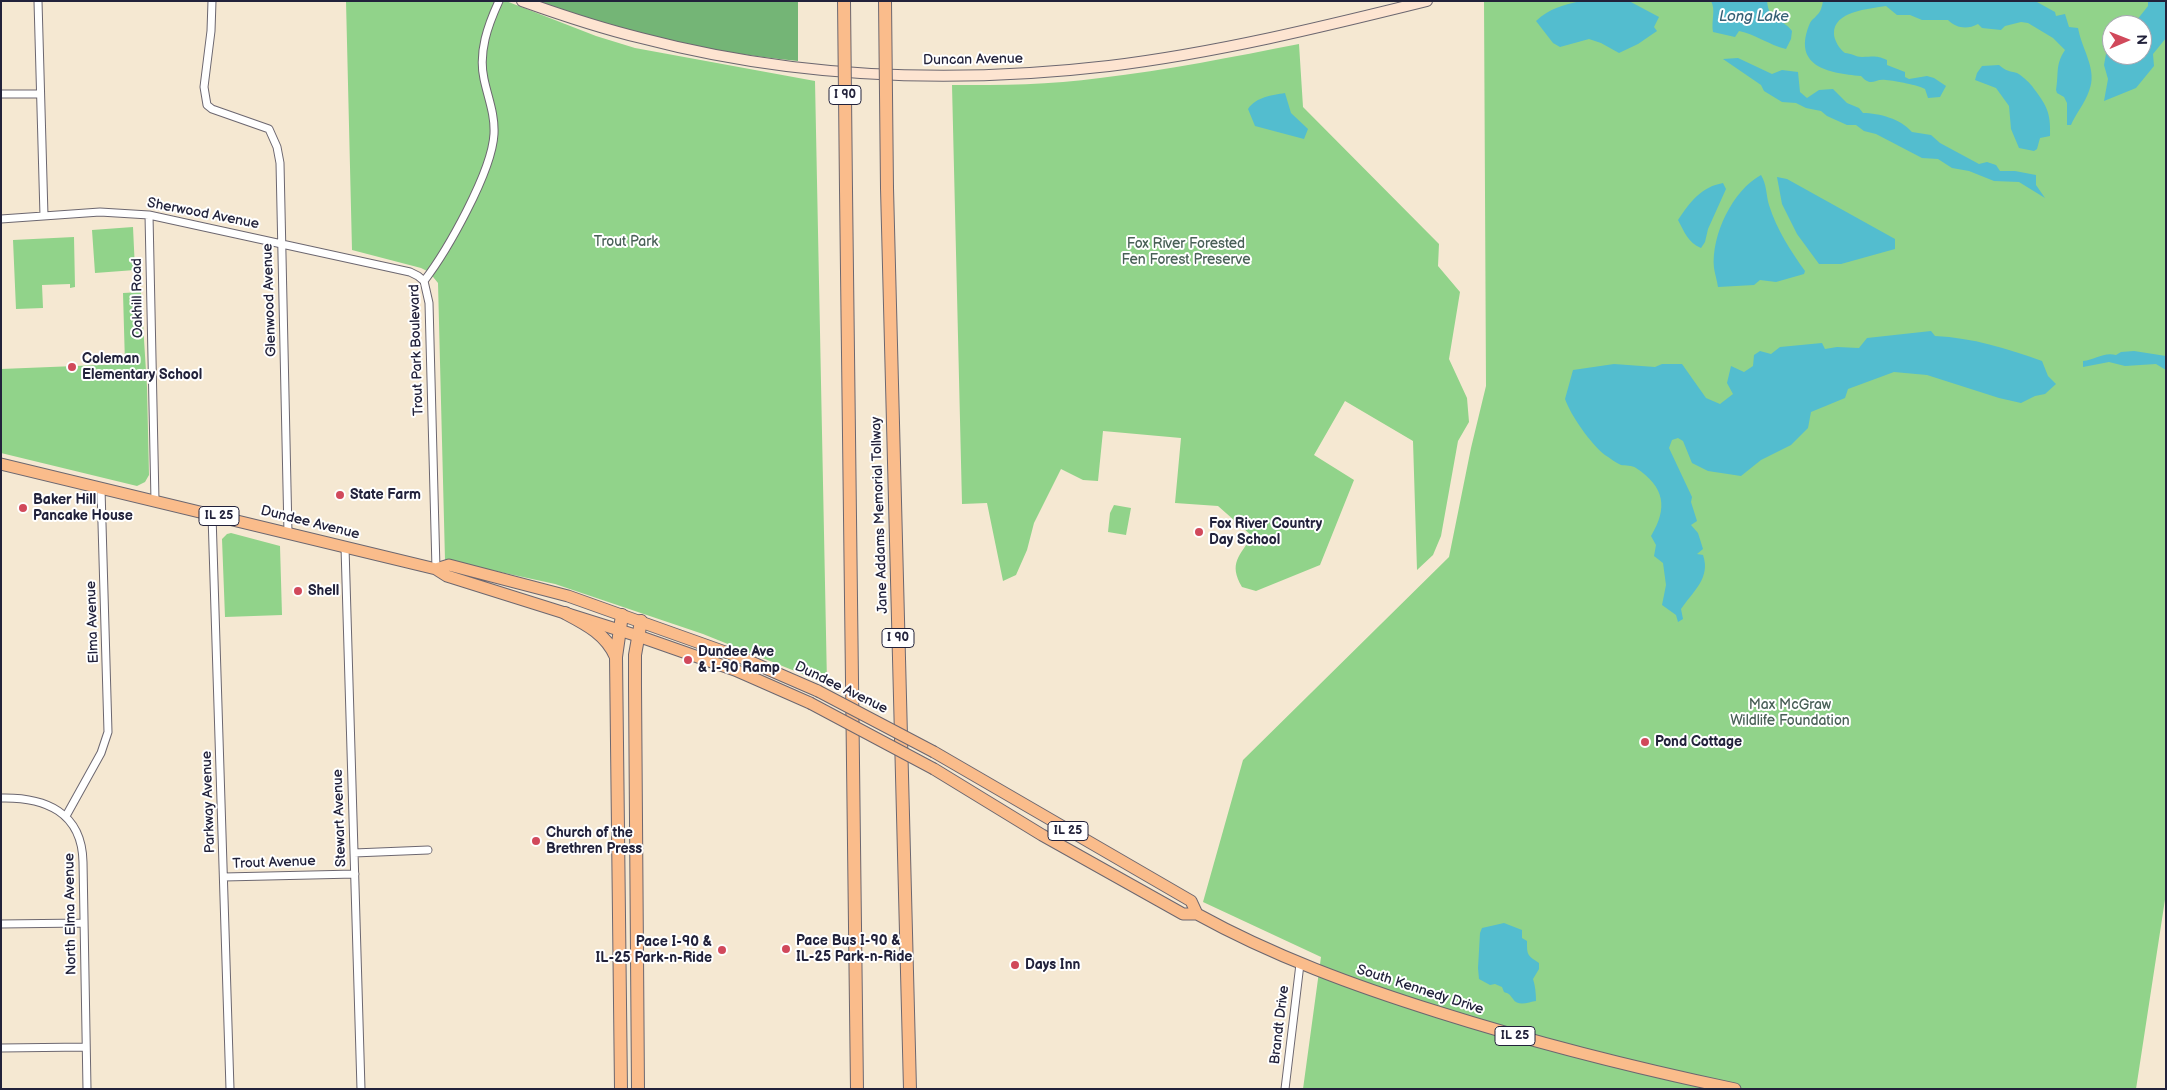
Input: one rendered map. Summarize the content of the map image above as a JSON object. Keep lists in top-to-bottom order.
{
  "streets": {
    "highway": ["I 90", "Jane Addams Memorial Tollway"],
    "main road": ["IL 25", "Dundee Avenue", "South Kennedy Drive"],
    "street": [
      "Duncan Avenue",
      "Sherwood Avenue",
      "Oakhill Road",
      "Glenwood Avenue",
      "Trout Park Boulevard",
      "Elma Avenue",
      "Parkway Avenue",
      "Stewart Avenue",
      "Trout Avenue",
      "North Elma Avenue",
      "Brandt Drive"
    ]
  },
  "crossings": [
    ["Sherwood Avenue", "Oakhill Road"],
    ["Sherwood Avenue", "Glenwood Avenue"],
    ["Sherwood Avenue", "Trout Park Boulevard"],
    ["Oakhill Road", "Dundee Avenue"],
    ["Glenwood Avenue", "Dundee Avenue"],
    ["Trout Park Boulevard", "Dundee Avenue"],
    ["Dundee Avenue", "Elma Avenue"],
    ["Dundee Avenue", "Parkway Avenue"],
    ["Dundee Avenue", "Stewart Avenue"],
    ["Dundee Avenue", "South Kennedy Drive"],
    ["Dundee Avenue", "Brandt Drive"],
    ["Elma Avenue", "North Elma Avenue"],
    ["Parkway Avenue", "Trout Avenue"],
    ["Stewart Avenue", "Trout Avenue"],
    ["South Kennedy Drive", "Brandt Drive"]
  ],
  "water": ["Long Lake"],
  "parks": ["Trout Park", "Fox River Forested Fen Forest Preserve", "Max McGraw Wildlife Foundation"],
  "places": [
    "Coleman Elementary School",
    "State Farm",
    "Baker Hill Pancake House",
    "Fox River Country Day School",
    "Shell",
    "Dundee Ave & I-90 Ramp",
    "Pond Cottage",
    "Church of the Brethren Press",
    "Pace Bus I-90 & IL-25 Park-n-Ride",
    "Pace I-90 & IL-25 Park-n-Ride",
    "Days Inn"
  ],
  "north": "right"
}
